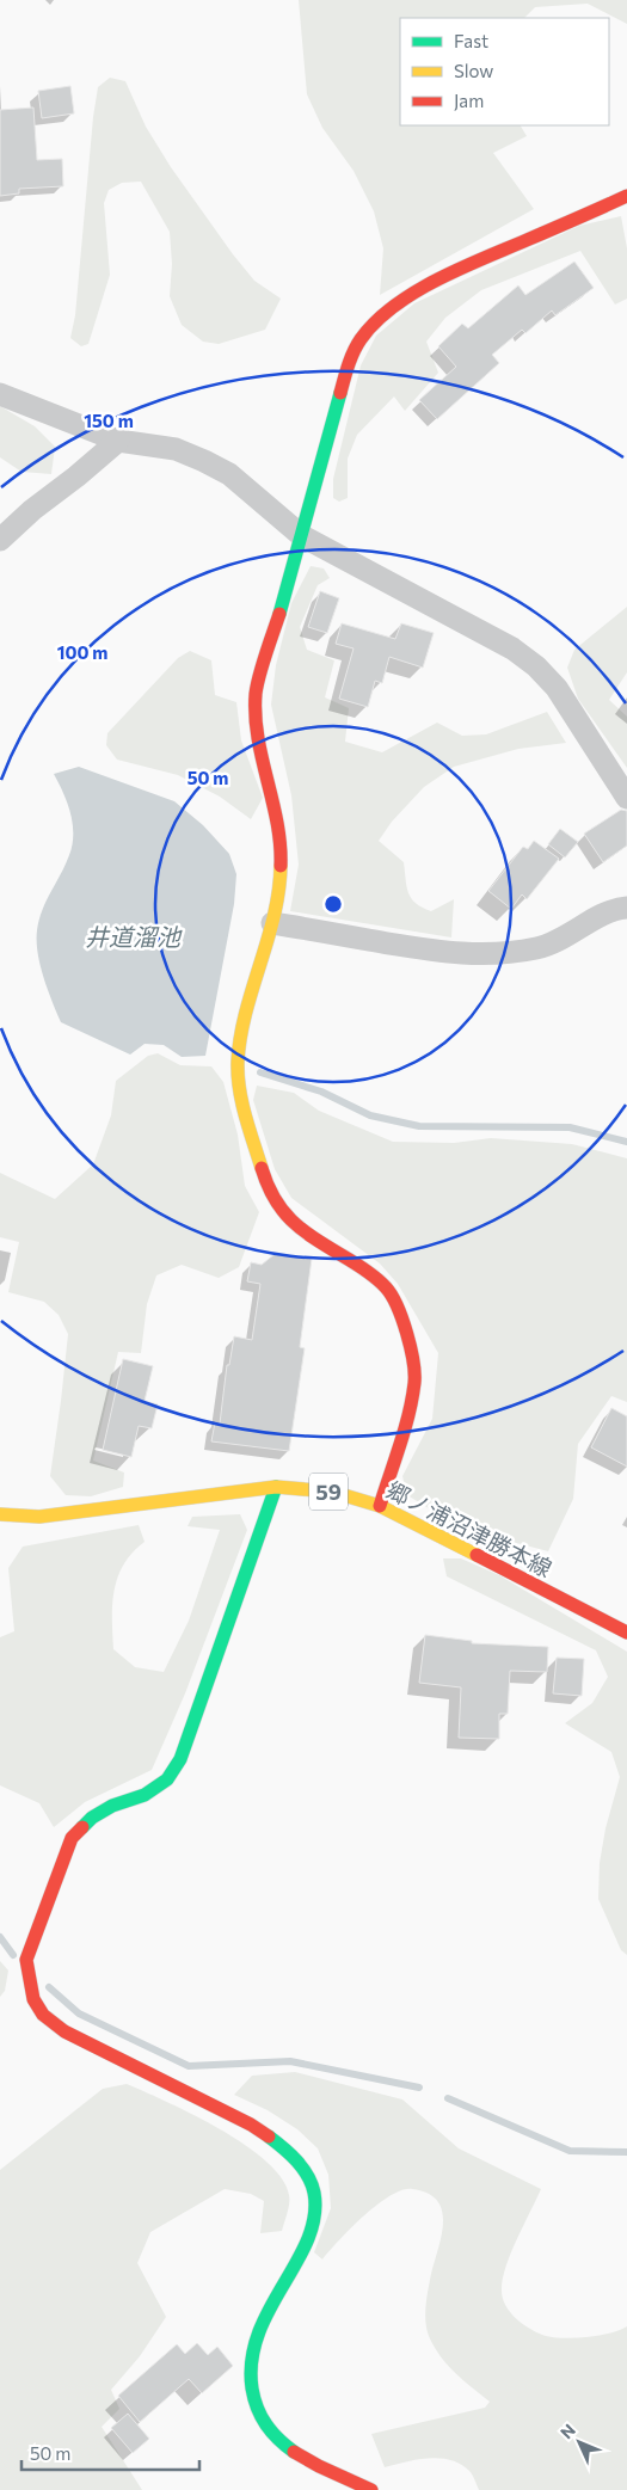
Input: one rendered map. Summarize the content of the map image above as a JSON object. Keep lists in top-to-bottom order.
{
  "streets": {
    "street": ["59", "郷ノ浦沼津勝本線"]
  },
  "water": ["井道溜池"],
  "legend": ["Fast", "Slow", "Jam"],
  "scale_bar": "50 m",
  "north": "top left",
  "rings": ["150 m", "100 m", "50 m"]
}
